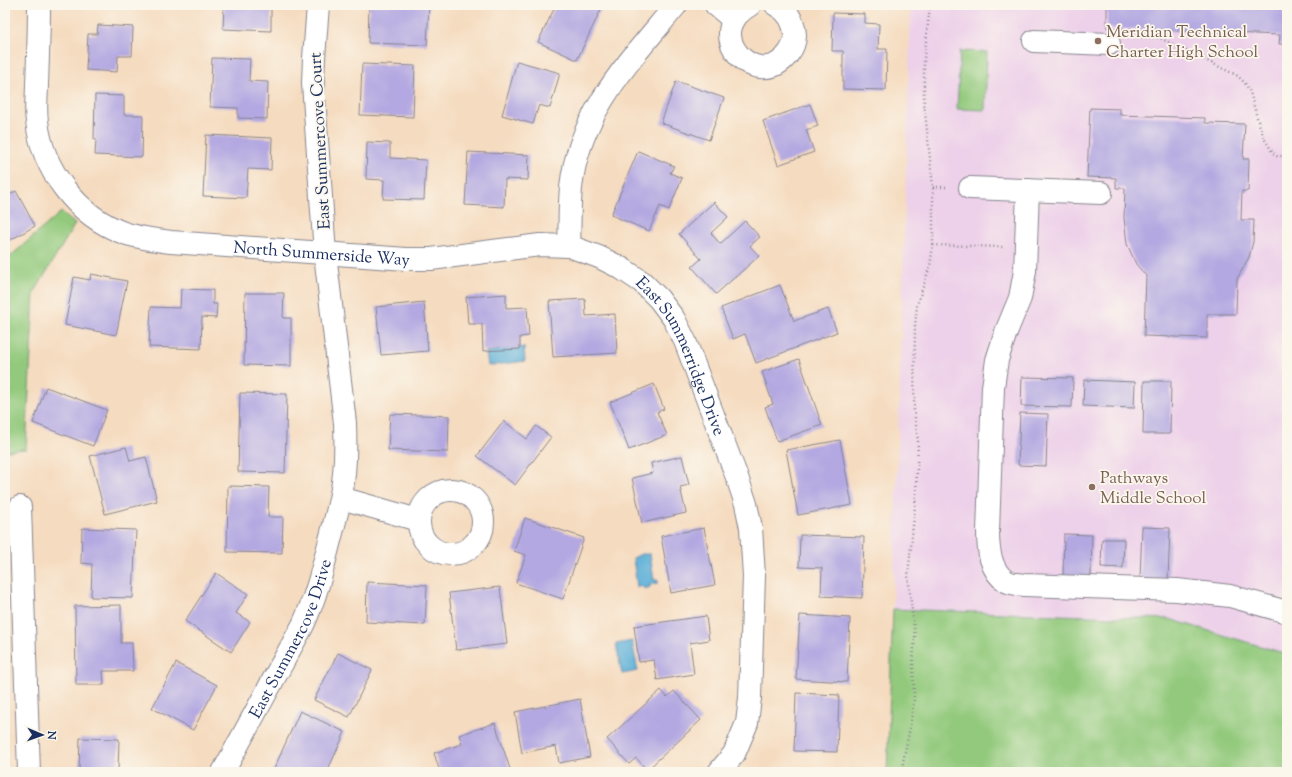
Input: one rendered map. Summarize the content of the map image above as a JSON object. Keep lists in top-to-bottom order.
{
  "streets": {
    "street": [
      "East Summercove Court",
      "North Summerside Way",
      "East Summerridge Drive",
      "East Summercove Drive"
    ]
  },
  "crossings": [
    ["East Summercove Court", "North Summerside Way"],
    ["East Summercove Court", "East Summercove Drive"],
    ["North Summerside Way", "East Summerridge Drive"],
    ["North Summerside Way", "East Summercove Drive"]
  ],
  "places": ["Meridian Technical Charter High School", "Pathways Middle School"],
  "north": "right"
}
